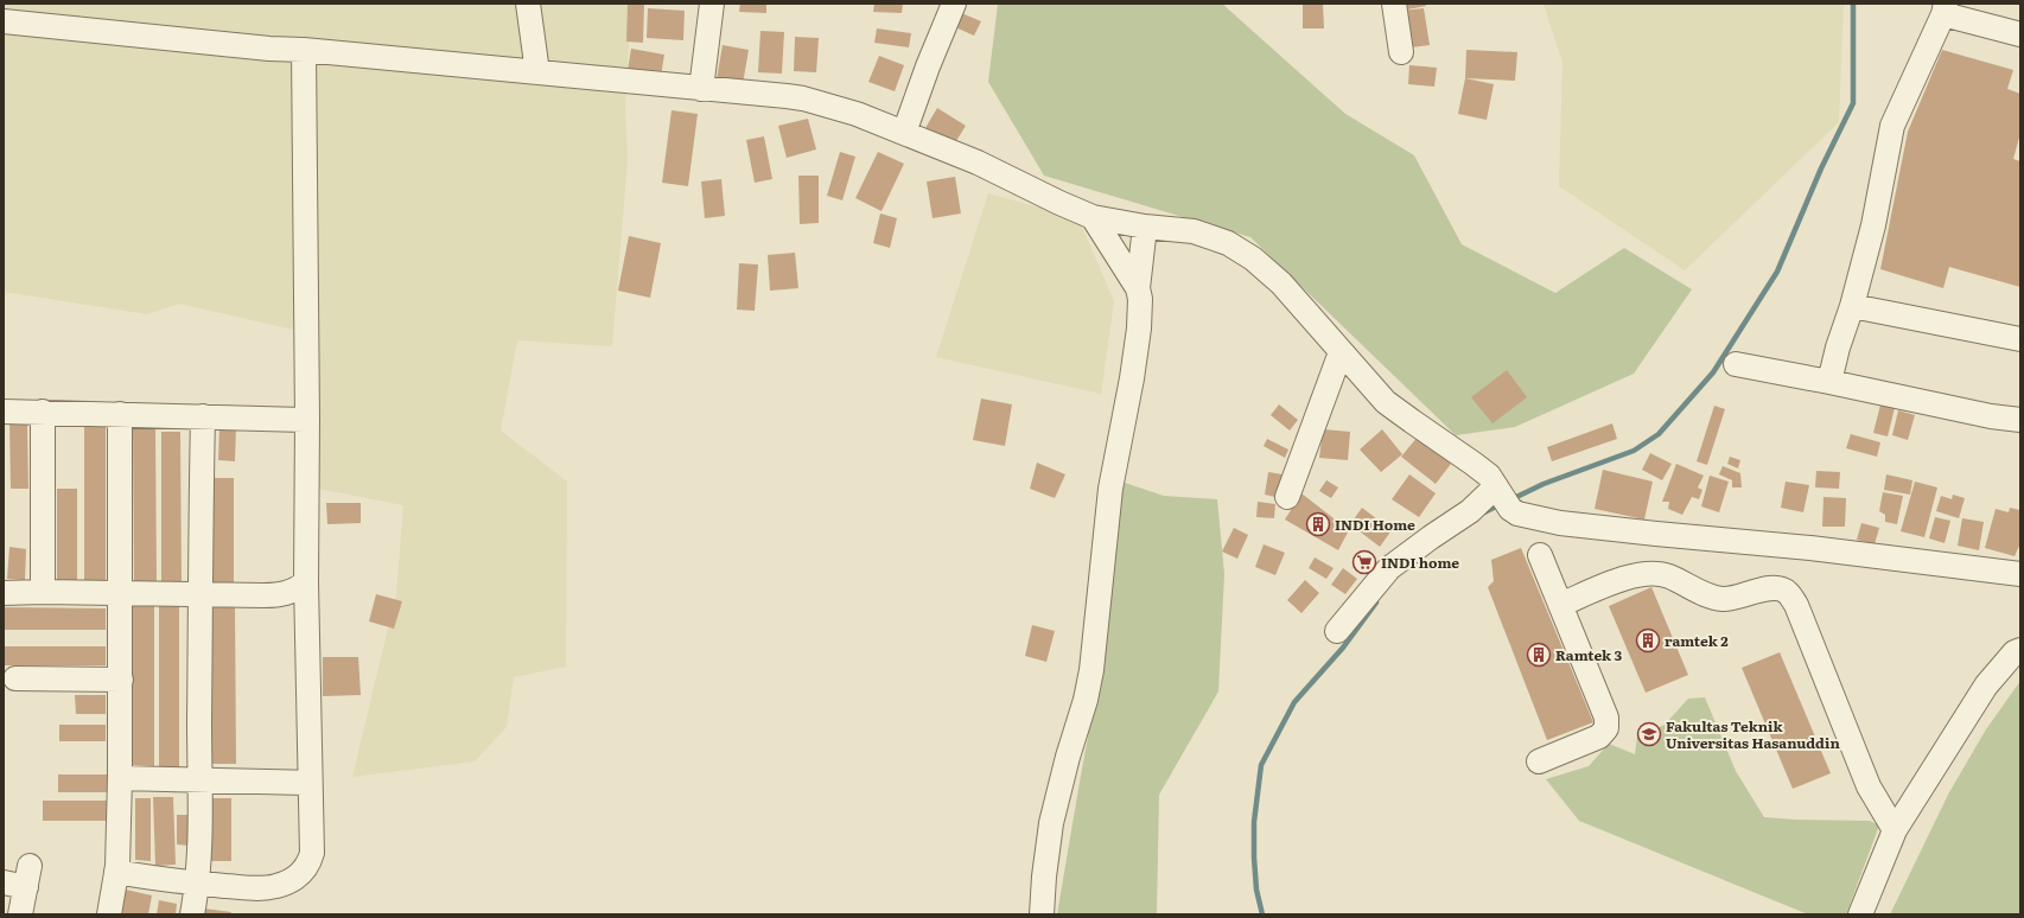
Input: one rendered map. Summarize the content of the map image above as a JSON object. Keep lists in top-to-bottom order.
{
  "places": {
    "building": ["INDI Home", "ramtek 2", "Ramtek 3"],
    "supermarket": ["INDI home"],
    "school or university": ["Fakultas Teknik Universitas Hasanuddin"]
  }
}
